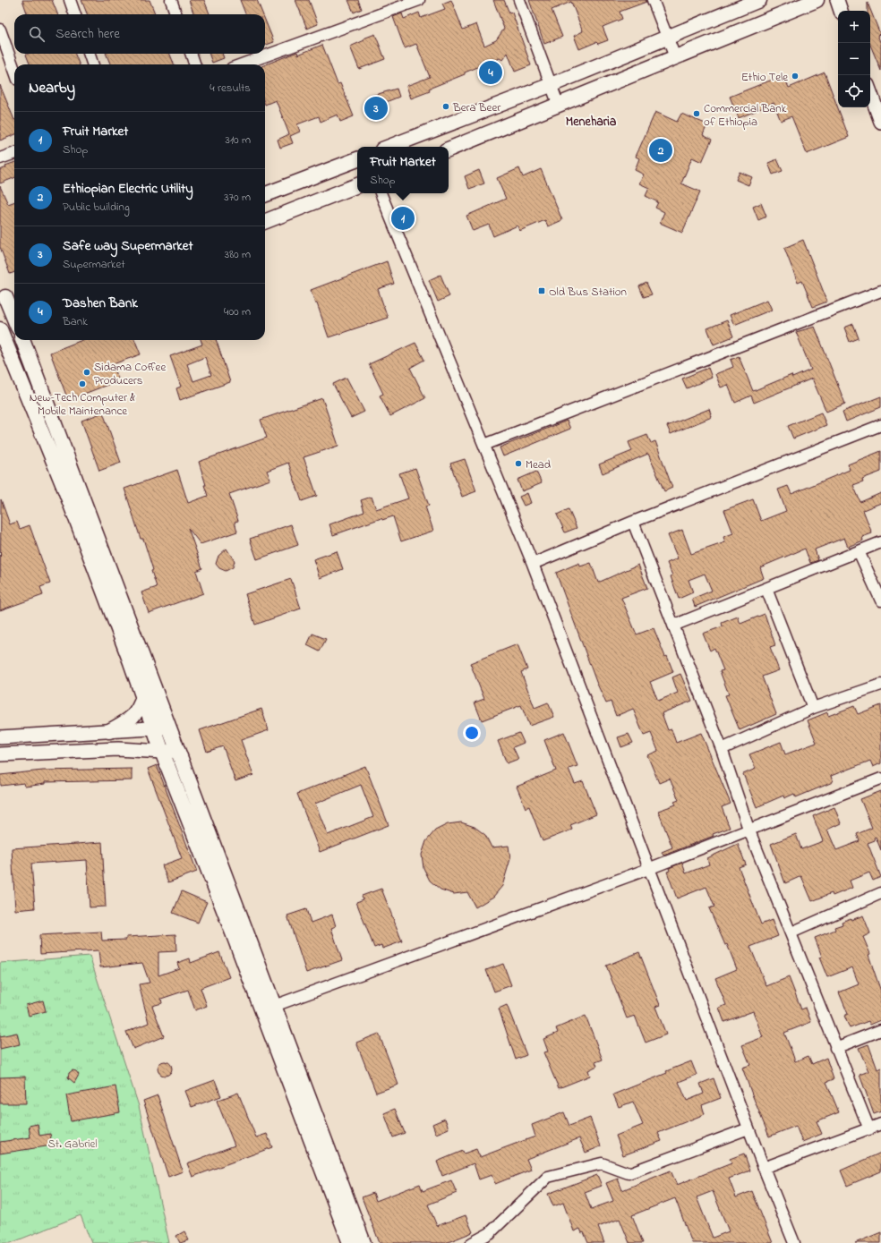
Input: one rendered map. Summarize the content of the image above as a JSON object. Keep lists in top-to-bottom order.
{
  "districts": ["Meneharia"],
  "parks": ["St. Gabriel"],
  "places": {
    "other": [
      "Ethio Tele",
      "Bera Beer",
      "Commercial Bank of Ethiopia",
      "Sidama Coffee Producers",
      "New-Tech Computer & Mobile Maintenance",
      "Mead"
    ],
    "transit": ["Old Bus Station"]
  },
  "page": {
    "map_buttons": ["+", "−"],
    "search": "Search here",
    "pins": [
      "4",
      "3",
      "2",
      "1"
    ],
    "heading": ["Nearby", "4 results"],
    "list": [
      {
        "mark": "1",
        "name": "Fruit Market",
        "note": "Shop",
        "value": "310 m"
      },
      {
        "mark": "2",
        "name": "Ethiopian Electric Utility",
        "note": "Public building",
        "value": "370 m"
      },
      {
        "mark": "3",
        "name": "Safe way Supermarket",
        "note": "Supermarket",
        "value": "380 m"
      },
      {
        "mark": "4",
        "name": "Dashen Bank",
        "note": "Bank",
        "value": "400 m"
      }
    ],
    "popup": ["Fruit Market", "Shop"]
  }
}
